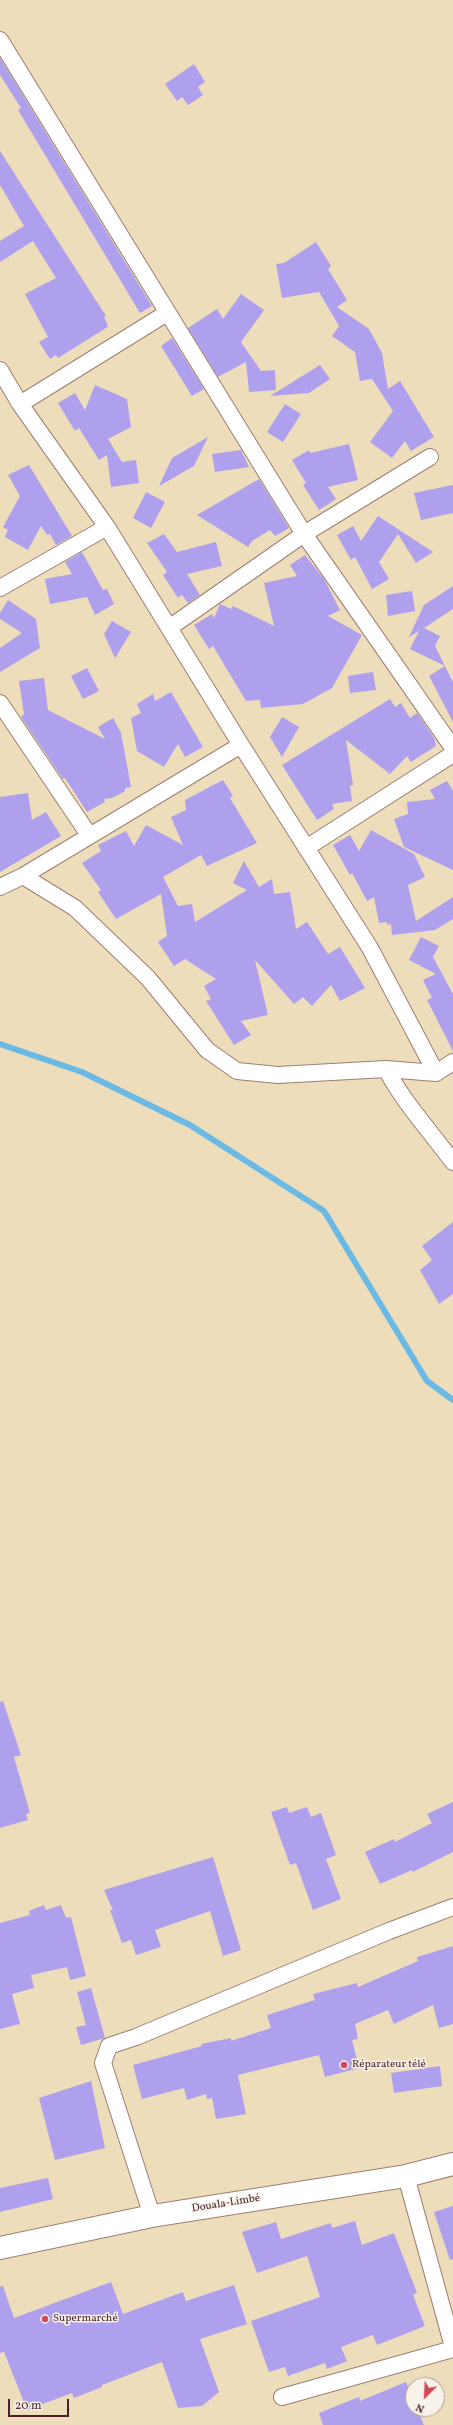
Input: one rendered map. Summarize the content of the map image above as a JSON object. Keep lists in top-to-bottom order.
{
  "streets": {
    "highway": ["Douala-Limbé"]
  },
  "places": ["Réparateur télé", "Supermarché"],
  "scale_bar": "20 m",
  "north": "bottom left"
}
